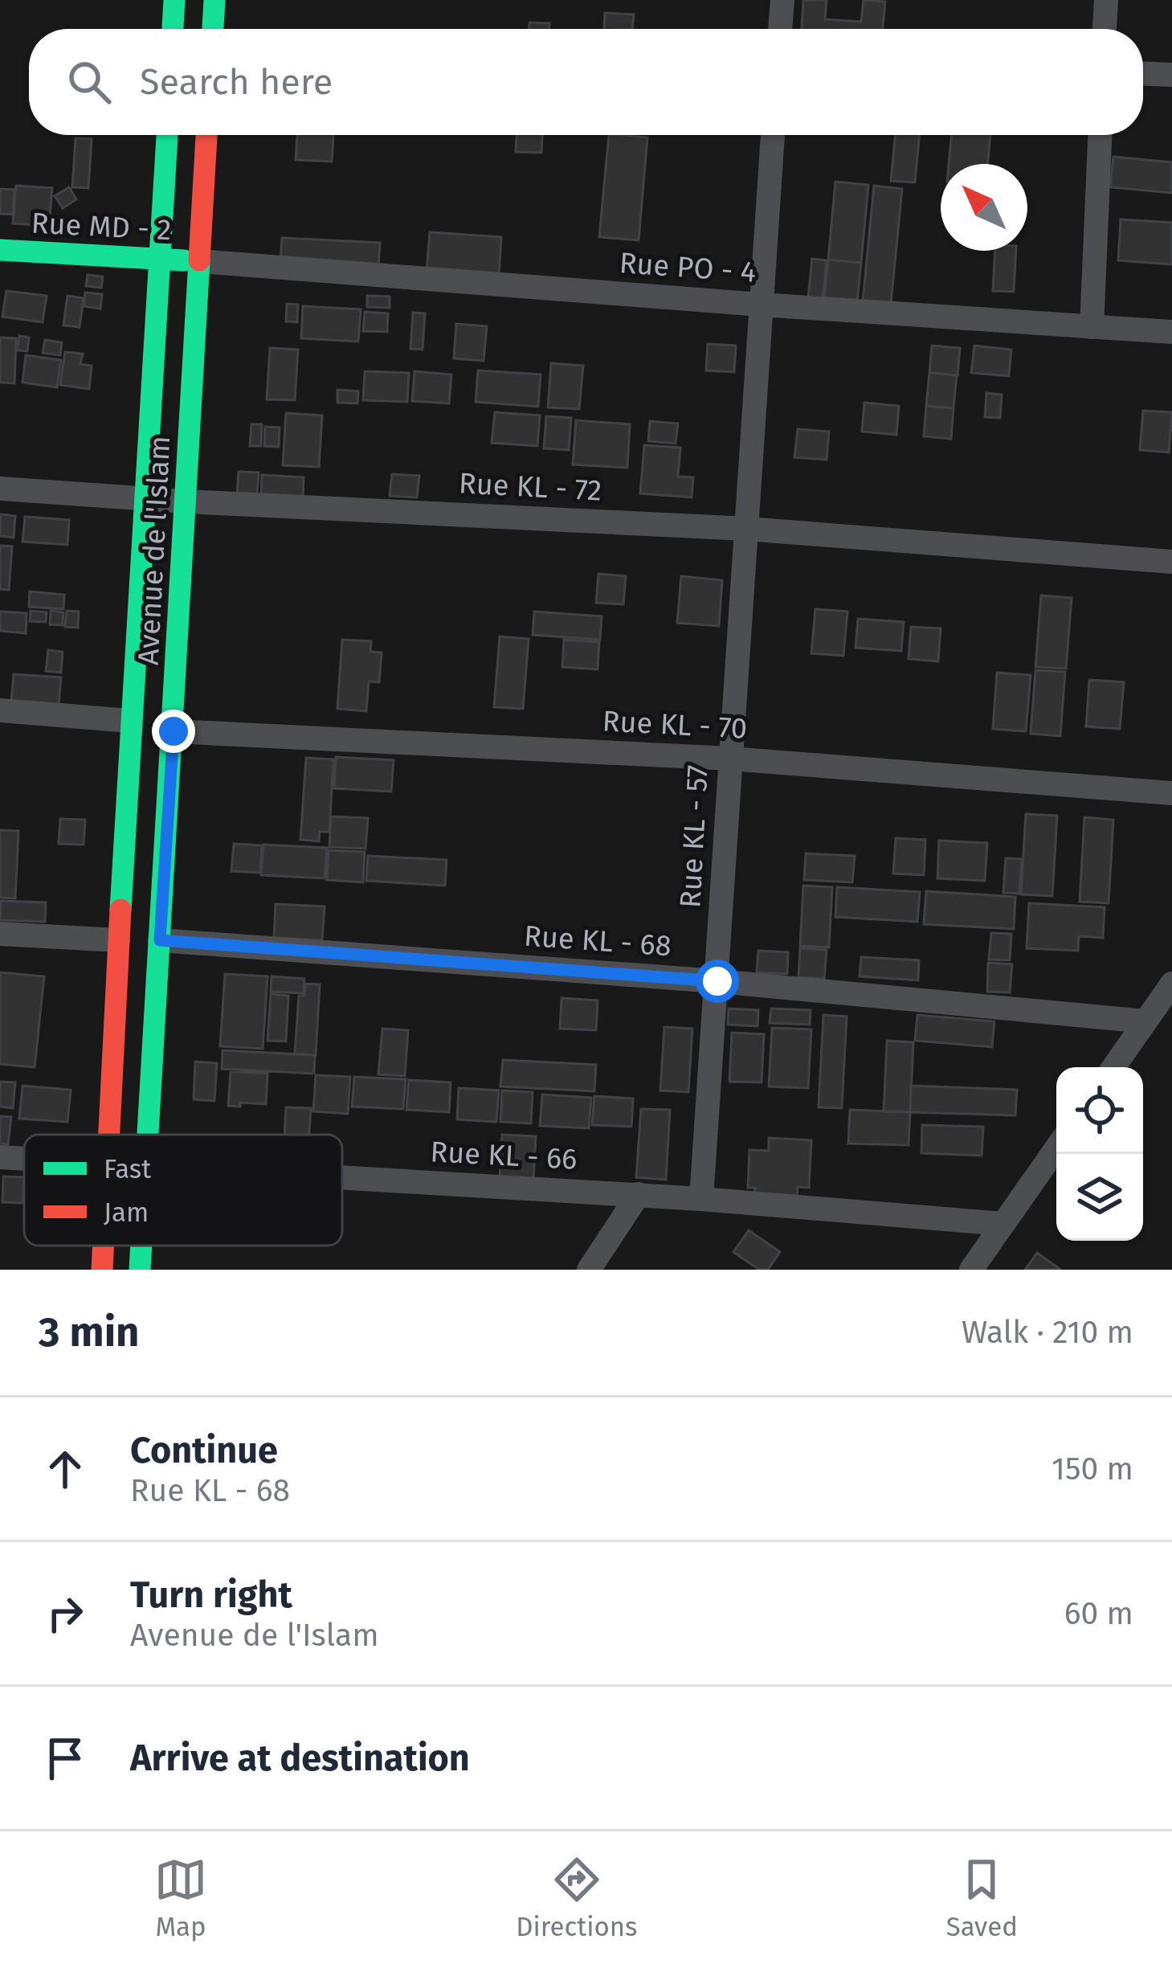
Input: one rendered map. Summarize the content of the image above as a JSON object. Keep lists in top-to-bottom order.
{
  "streets": {
    "main road": ["Rue MD - 2", "Avenue de l'Islam"],
    "street": [
      "Rue PO - 4",
      "Rue KL - 72",
      "Rue KL - 70",
      "Rue KL - 57",
      "Rue KL - 68",
      "Rue KL - 66"
    ]
  },
  "crossings": [
    ["Rue MD - 2", "Rue PO - 4"],
    ["Rue MD - 2", "Avenue de l'Islam"],
    ["Rue PO - 4", "Avenue de l'Islam"],
    ["Rue PO - 4", "Rue KL - 57"],
    ["Rue KL - 72", "Avenue de l'Islam"],
    ["Rue KL - 72", "Rue KL - 57"],
    ["Avenue de l'Islam", "Rue KL - 70"],
    ["Avenue de l'Islam", "Rue KL - 68"],
    ["Rue KL - 70", "Rue KL - 57"],
    ["Rue KL - 57", "Rue KL - 68"],
    ["Rue KL - 57", "Rue KL - 66"]
  ],
  "legend": ["Fast", "Jam"],
  "north": "top left",
  "page": {
    "search": "Search here",
    "heading": ["3 min", "Walk · 210 m"],
    "list": [
      ["Continue", "Rue KL - 68", "150 m"],
      ["Turn right", "Avenue de l'Islam", "60 m"],
      "Arrive at destination"
    ],
    "nav": ["Map", "Directions", "Saved"]
  }
}
